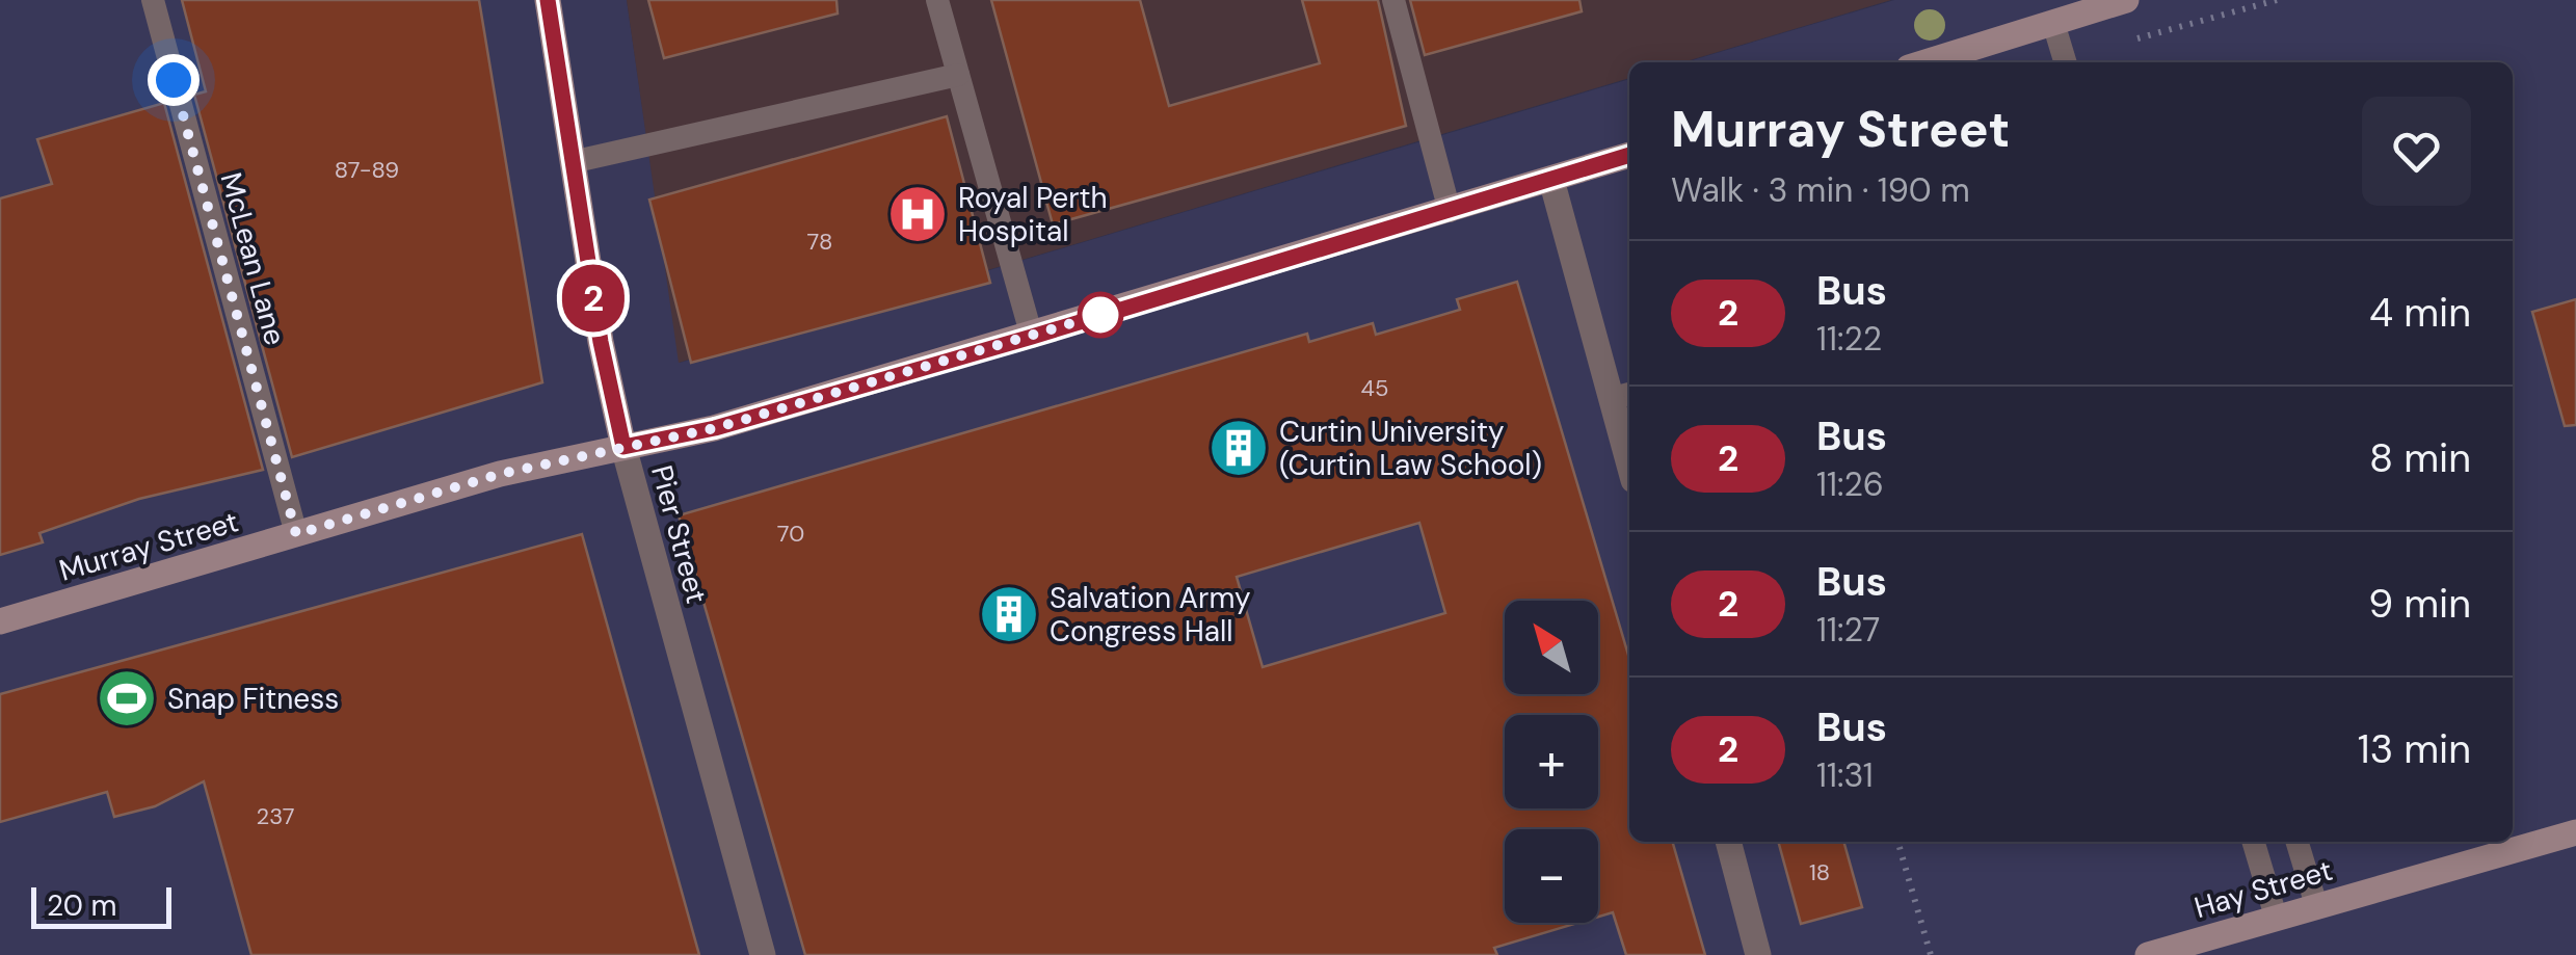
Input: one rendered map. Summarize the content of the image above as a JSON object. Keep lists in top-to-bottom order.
{
  "streets": {
    "street": ["Pier Street", "Murray Street", "Hay Street"],
    "lane": ["McLean Lane"]
  },
  "crossings": [
    ["McLean Lane", "Murray Street"],
    ["Pier Street", "Murray Street"]
  ],
  "places": {
    "hospital": ["Royal Perth Hospital"],
    "building": ["Curtin University (Curtin Law School)", "Salvation Army Congress Hall"],
    "sports": ["Snap Fitness"]
  },
  "lines": ["bus line 2"],
  "house_numbers": [
    "87-89",
    "78",
    "45",
    "70",
    "237",
    "18"
  ],
  "scale_bar": "20 m",
  "north": "top left",
  "page": {
    "on_map": "2",
    "heading": ["Murray Street", "Walk · 3 min · 190 m"],
    "list": [
      {
        "mark": "2",
        "name": "Bus",
        "note": "11:22",
        "value": "4 min"
      },
      {
        "mark": "2",
        "name": "Bus",
        "note": "11:26",
        "value": "8 min"
      },
      {
        "mark": "2",
        "name": "Bus",
        "note": "11:27",
        "value": "9 min"
      },
      {
        "mark": "2",
        "name": "Bus",
        "note": "11:31",
        "value": "13 min"
      }
    ],
    "map_buttons": ["+", "−"],
    "scale": "20 m"
  }
}
